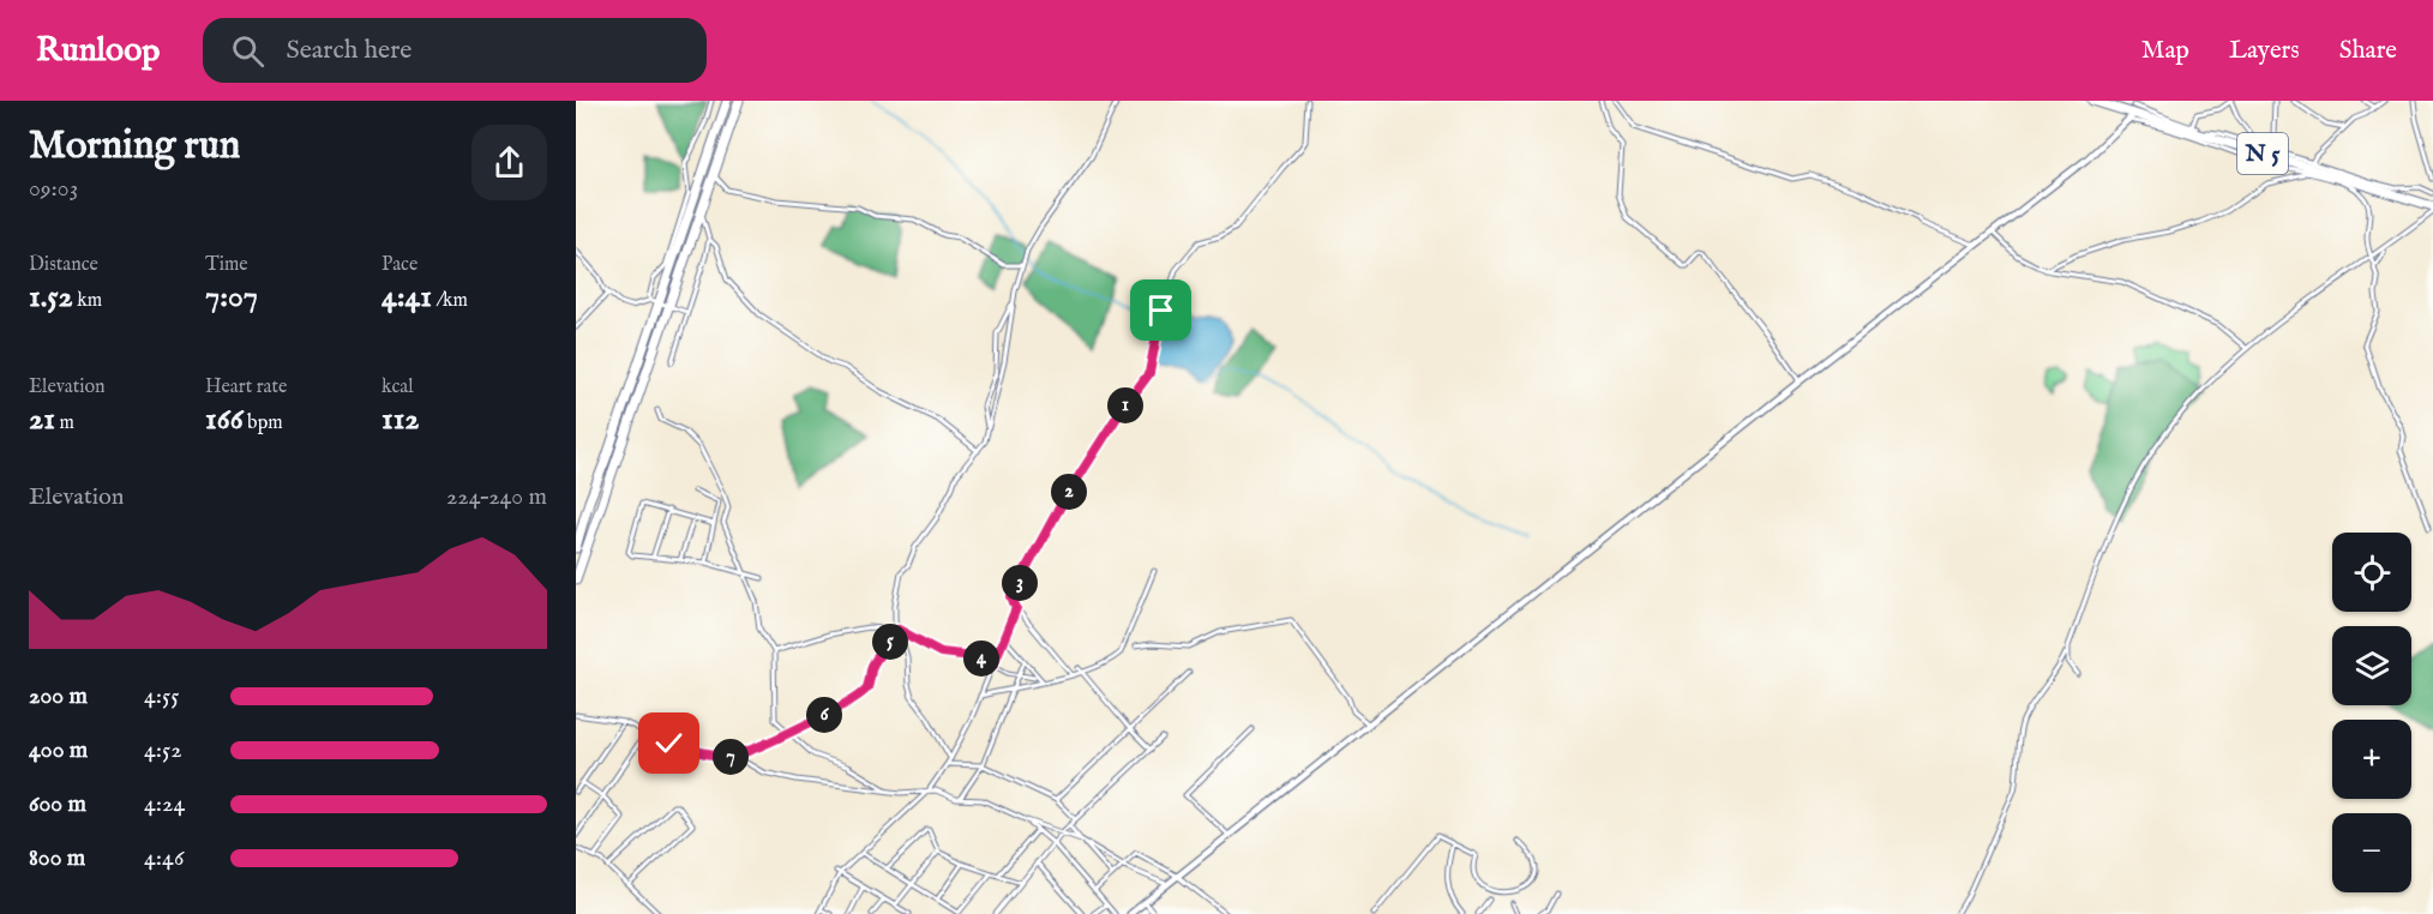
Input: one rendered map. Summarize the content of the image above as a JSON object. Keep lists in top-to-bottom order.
{
  "streets": {
    "highway": ["N 5"]
  },
  "page": {
    "header": "Runloop",
    "search": "Search here",
    "nav": ["Map", "Layers", "Share"],
    "heading": ["Morning run", "09:03"],
    "stats": [
      ["Distance", "1.52 km"],
      ["Time", "7:07"],
      ["Pace", "4:41 /km"],
      ["Elevation", "21 m"],
      ["Heart rate", "166 bpm"],
      ["kcal", "112"]
    ],
    "pins": [
      "1",
      "2",
      "3",
      "5",
      "4",
      "6",
      "7"
    ],
    "chart": ["Elevation", "224–240 m"],
    "map_buttons": ["+", "−"],
    "list": [
      {
        "name": "200 m",
        "note": "4:55"
      },
      {
        "name": "400 m",
        "note": "4:52"
      },
      {
        "name": "600 m",
        "note": "4:24"
      },
      {
        "name": "800 m",
        "note": "4:46"
      }
    ]
  }
}
